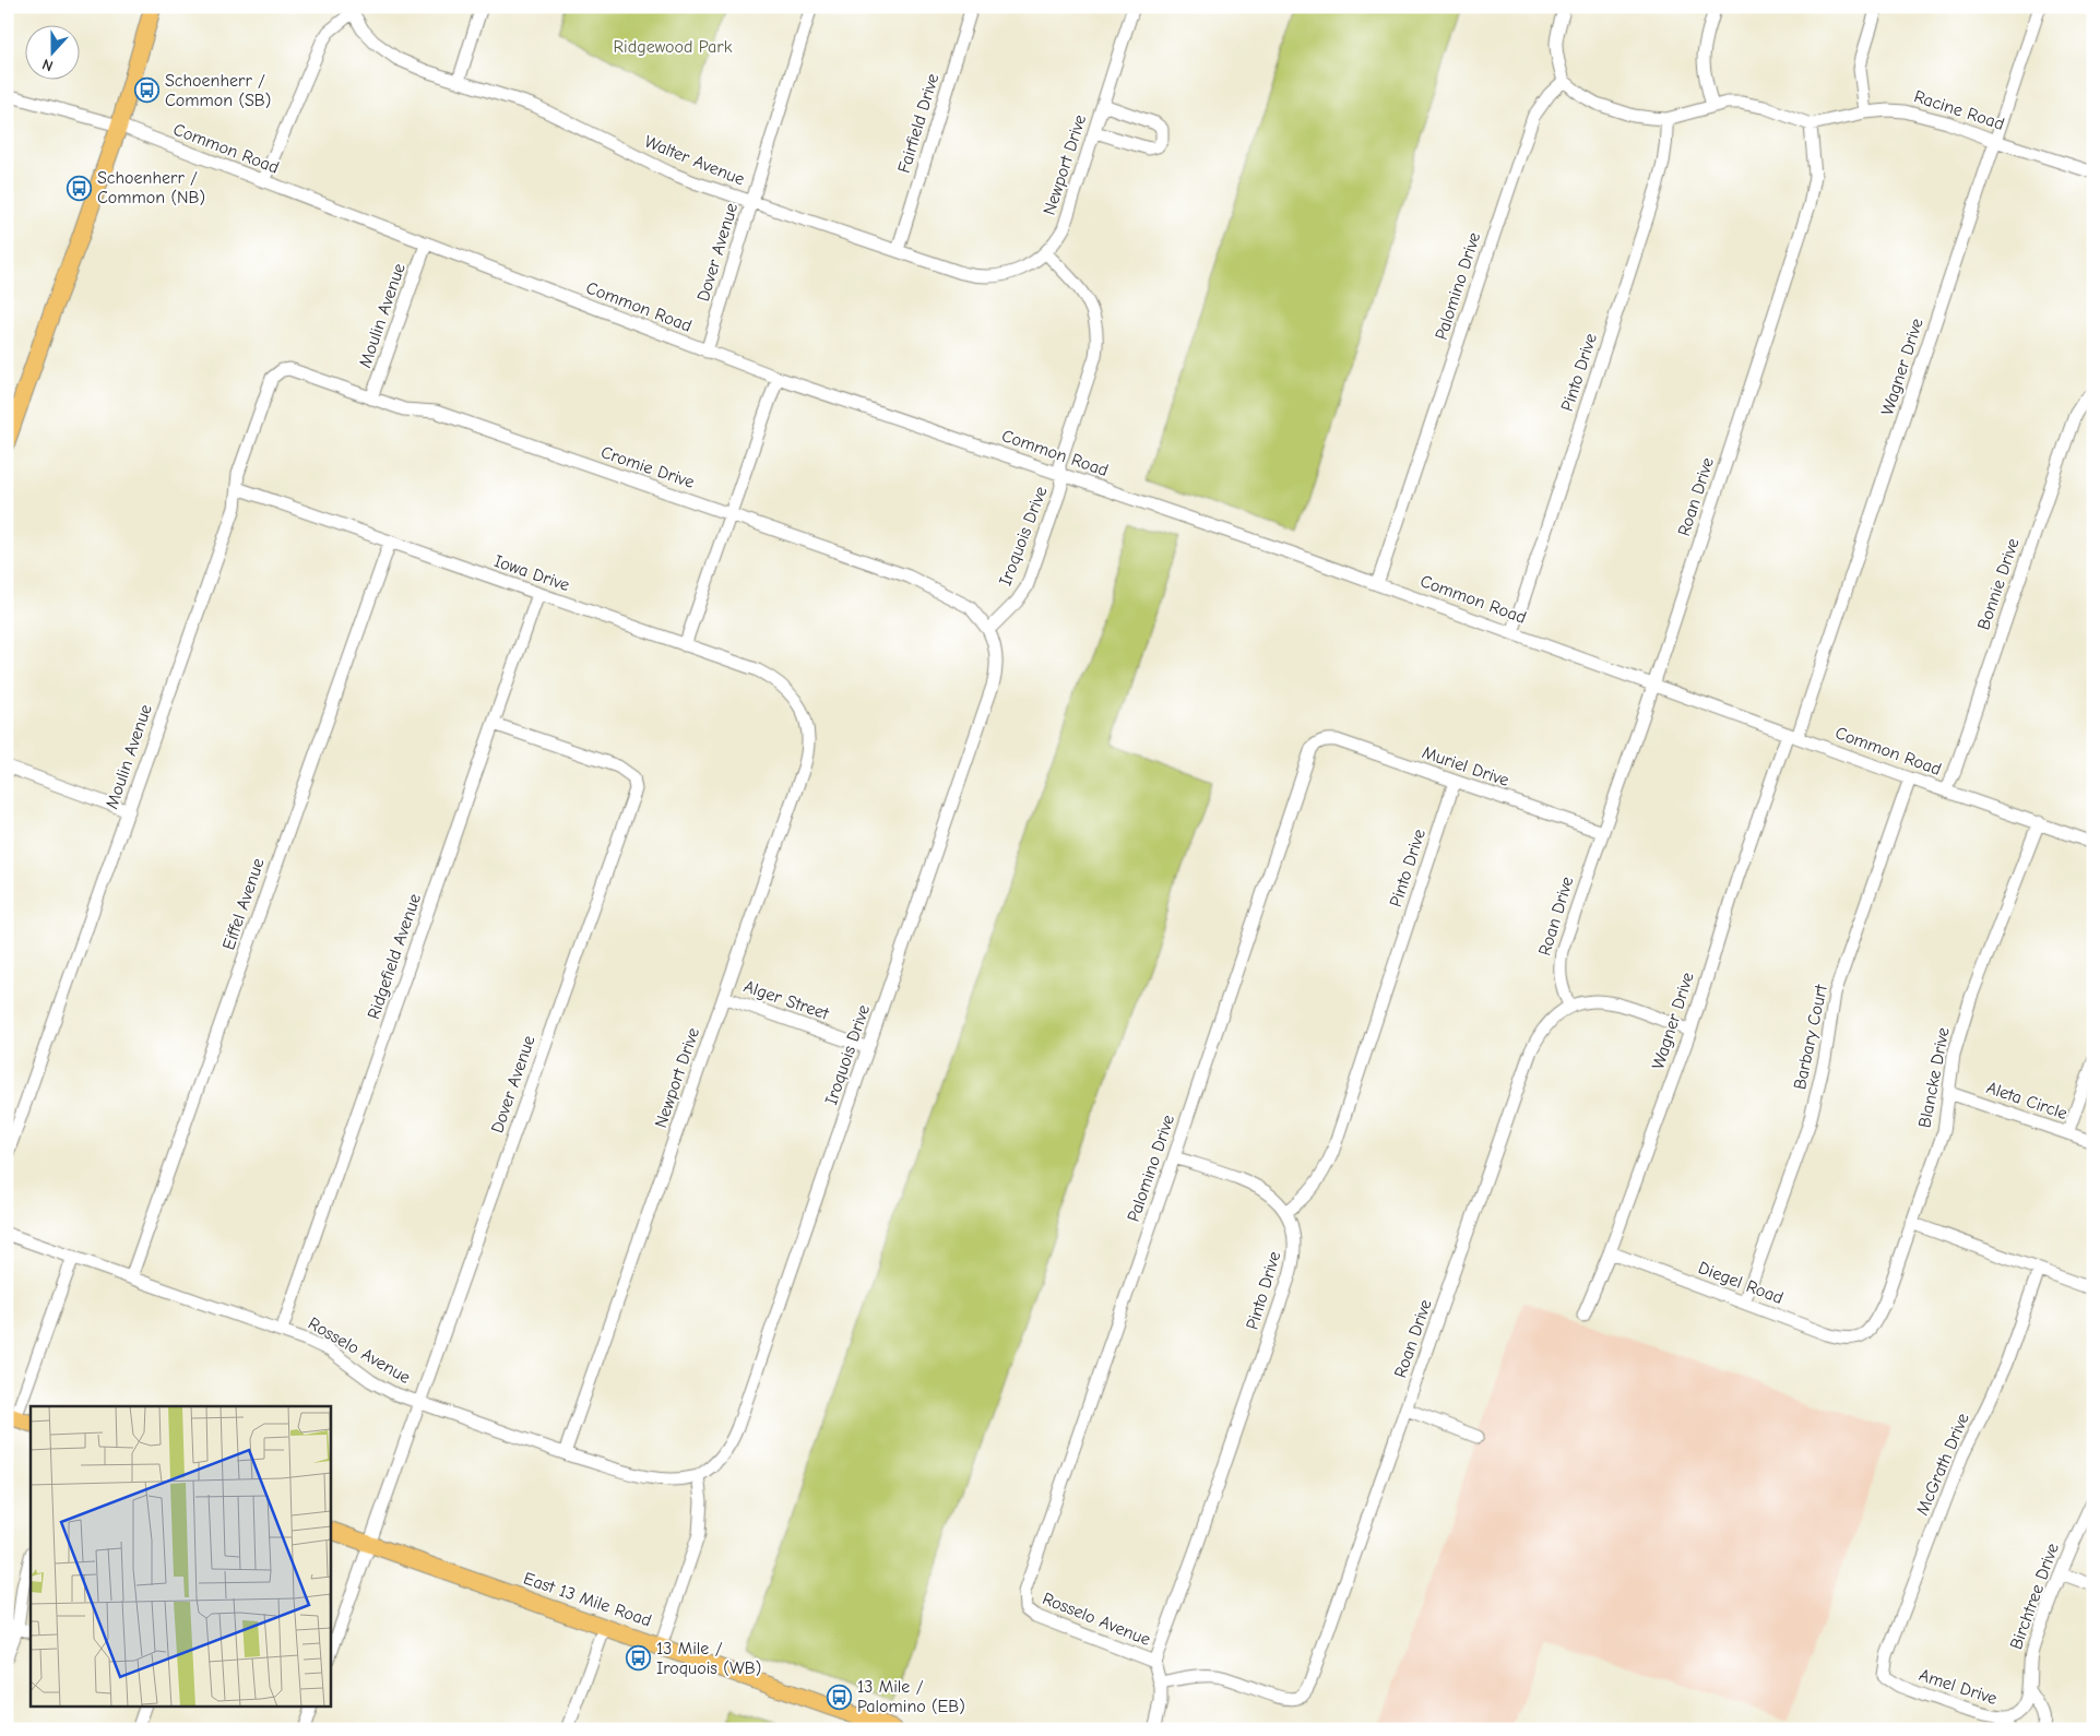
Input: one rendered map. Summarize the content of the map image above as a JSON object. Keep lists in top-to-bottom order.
{
  "streets": {
    "main road": ["East 13 Mile Road"],
    "street": [
      "Racine Road",
      "Fairfield Drive",
      "Common Road",
      "Walter Avenue",
      "Newport Drive",
      "Dover Avenue",
      "Palomino Drive",
      "Moulin Avenue",
      "Wagner Drive",
      "Pinto Drive",
      "Cromie Drive",
      "Roan Drive",
      "Iroquois Drive",
      "Iowa Drive",
      "Bonnie Drive",
      "Muriel Drive",
      "Eiffel Avenue",
      "Ridgefield Avenue",
      "Alger Street",
      "Barbary Court",
      "Blancke Drive",
      "Aleta Circle",
      "Diegel Road",
      "Rosselo Avenue",
      "McGrath Drive",
      "Birchtree Drive",
      "Amel Drive"
    ]
  },
  "crossings": [
    ["Racine Road", "Wagner Drive"],
    ["Racine Road", "Roan Drive"],
    ["Fairfield Drive", "Walter Avenue"],
    ["Common Road", "Dover Avenue"],
    ["Common Road", "Palomino Drive"],
    ["Common Road", "Moulin Avenue"],
    ["Common Road", "Wagner Drive"],
    ["Common Road", "Pinto Drive"],
    ["Common Road", "Roan Drive"],
    ["Common Road", "Iroquois Drive"],
    ["Common Road", "Bonnie Drive"],
    ["Common Road", "Barbary Court"],
    ["Common Road", "Blancke Drive"],
    ["Walter Avenue", "Newport Drive"],
    ["Walter Avenue", "Dover Avenue"],
    ["Newport Drive", "Iowa Drive"],
    ["Newport Drive", "Alger Street"],
    ["Newport Drive", "Rosselo Avenue"],
    ["Dover Avenue", "Ridgefield Avenue"],
    ["Dover Avenue", "Rosselo Avenue"],
    ["Dover Avenue", "East 13 Mile Road"],
    ["Palomino Drive", "Muriel Drive"],
    ["Palomino Drive", "Rosselo Avenue"],
    ["Moulin Avenue", "Cromie Drive"],
    ["Moulin Avenue", "Iowa Drive"],
    ["Wagner Drive", "Diegel Road"],
    ["Pinto Drive", "Muriel Drive"],
    ["Pinto Drive", "Rosselo Avenue"],
    ["Cromie Drive", "Iroquois Drive"],
    ["Roan Drive", "Muriel Drive"],
    ["Iroquois Drive", "Alger Street"],
    ["Iroquois Drive", "Rosselo Avenue"],
    ["Iowa Drive", "Eiffel Avenue"],
    ["Iowa Drive", "Ridgefield Avenue"],
    ["Eiffel Avenue", "Rosselo Avenue"],
    ["Ridgefield Avenue", "Rosselo Avenue"],
    ["Barbary Court", "Diegel Road"],
    ["Blancke Drive", "Aleta Circle"],
    ["Blancke Drive", "Diegel Road"],
    ["McGrath Drive", "Amel Drive"],
    ["Birchtree Drive", "Amel Drive"]
  ],
  "parks": ["Ridgewood Park"],
  "places": {
    "bus stop": [
      "Schoenherr / Common (SB)",
      "Schoenherr / Common (NB)",
      "13 Mile / Iroquois (WB)",
      "13 Mile / Palomino (EB)"
    ]
  },
  "north": "bottom"
}
